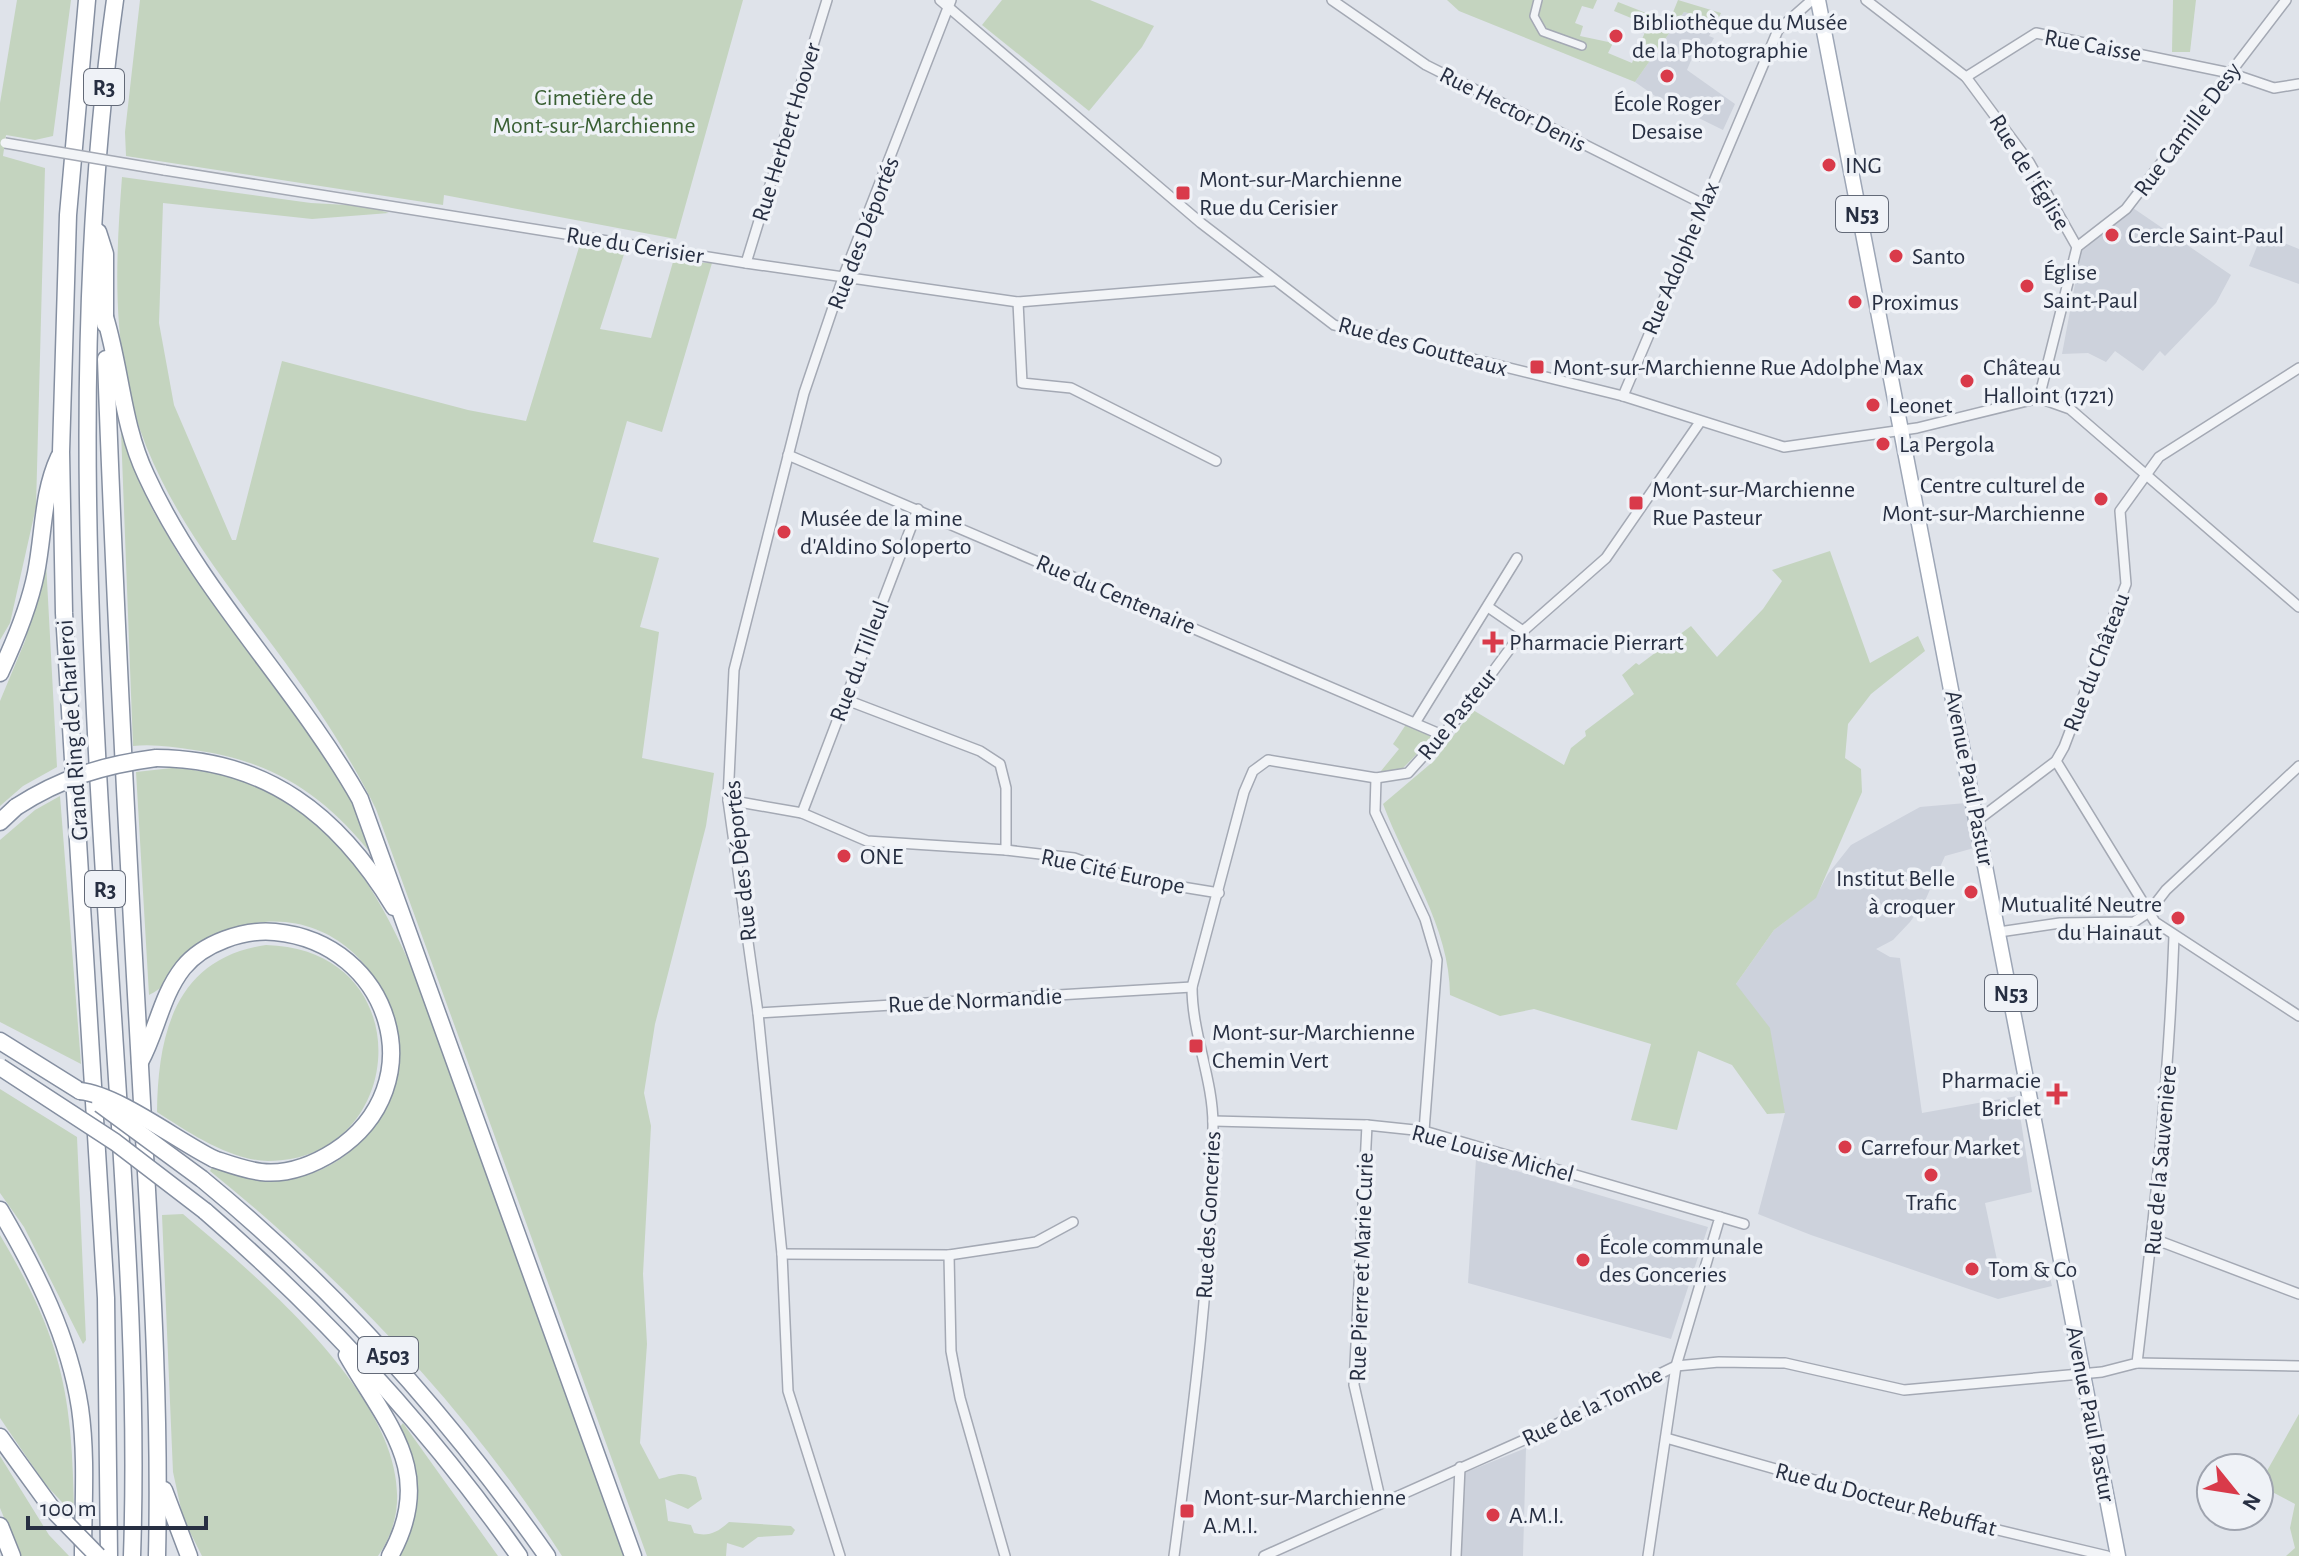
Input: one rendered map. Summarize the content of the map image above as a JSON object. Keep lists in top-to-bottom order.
{
  "streets": {
    "highway": ["R3", "Grand Ring de Charleroi", "A503"],
    "main road": ["N53", "Avenue Paul Pastur"],
    "street": [
      "Rue Caisse",
      "Rue Hector Denis",
      "Rue Camille Desy",
      "Rue Herbert Hoover",
      "Rue de l'Église",
      "Rue des Déportés",
      "Rue du Cerisier",
      "Rue Adolphe Max",
      "Rue des Goutteaux",
      "Rue du Centenaire",
      "Rue du Tilleul",
      "Rue du Château",
      "Rue Pasteur",
      "Rue Cité Europe",
      "Rue de Normandie",
      "Rue Louise Michel",
      "Rue de la Sauvenière",
      "Rue des Gonceries",
      "Rue Pierre et Marie Curie",
      "Rue de la Tombe",
      "Rue du Docteur Rebuffat"
    ]
  },
  "crossings": [
    ["Rue Caisse", "Rue Camille Desy"],
    ["Rue Caisse", "Rue de l'Église"],
    ["Rue Hector Denis", "Rue Adolphe Max"],
    ["Rue Camille Desy", "Rue de l'Église"],
    ["Rue Herbert Hoover", "Rue du Cerisier"],
    ["Rue des Déportés", "Rue du Cerisier"],
    ["Rue des Déportés", "Rue des Goutteaux"],
    ["Rue des Déportés", "Rue du Centenaire"],
    ["Rue des Déportés", "Rue Cité Europe"],
    ["Rue des Déportés", "Rue de Normandie"],
    ["Rue du Cerisier", "Rue des Goutteaux"],
    ["Rue Adolphe Max", "Rue des Goutteaux"],
    ["Rue Adolphe Max", "Avenue Paul Pastur"],
    ["Rue des Goutteaux", "Rue Pasteur"],
    ["Rue des Goutteaux", "Avenue Paul Pastur"],
    ["Rue du Centenaire", "Rue du Tilleul"],
    ["Rue du Centenaire", "Rue Pasteur"],
    ["Rue du Tilleul", "Rue Cité Europe"],
    ["Rue du Château", "Avenue Paul Pastur"],
    ["Rue Pasteur", "Rue des Gonceries"],
    ["Avenue Paul Pastur", "Rue de la Tombe"],
    ["Rue Cité Europe", "Rue des Gonceries"],
    ["Rue de Normandie", "Rue des Gonceries"],
    ["Rue Louise Michel", "Rue des Gonceries"],
    ["Rue Louise Michel", "Rue Pierre et Marie Curie"],
    ["Rue Pierre et Marie Curie", "Rue de la Tombe"]
  ],
  "parks": ["Cimetière de Mont-sur-Marchienne"],
  "places": {
    "other": [
      "Bibliothèque du Musée de la Photographie",
      "École Roger Desaise",
      "ING",
      "Cercle Saint-Paul",
      "Santo",
      "Église Saint-Paul",
      "Proximus",
      "Château Halloint (1721)",
      "Leonet",
      "La Pergola",
      "Centre culturel de Mont-sur-Marchienne",
      "Musée de la mine d'Aldino Soloperto",
      "ONE",
      "Institut Belle à croquer",
      "Mutualité Neutre du Hainaut",
      "Carrefour Market",
      "Trafic",
      "École communale des Gonceries",
      "Tom & Co",
      "A.M.I."
    ],
    "transit": [
      "Mont-sur-Marchienne Rue du Cerisier",
      "Mont-sur-Marchienne Rue Adolphe Max",
      "Mont-sur-Marchienne Rue Pasteur",
      "Mont-sur-Marchienne Chemin Vert",
      "Mont-sur-Marchienne A.M.I."
    ],
    "health": ["Pharmacie Pierrart", "Pharmacie Briclet"]
  },
  "scale_bar": "100 m",
  "north": "bottom right"
}
